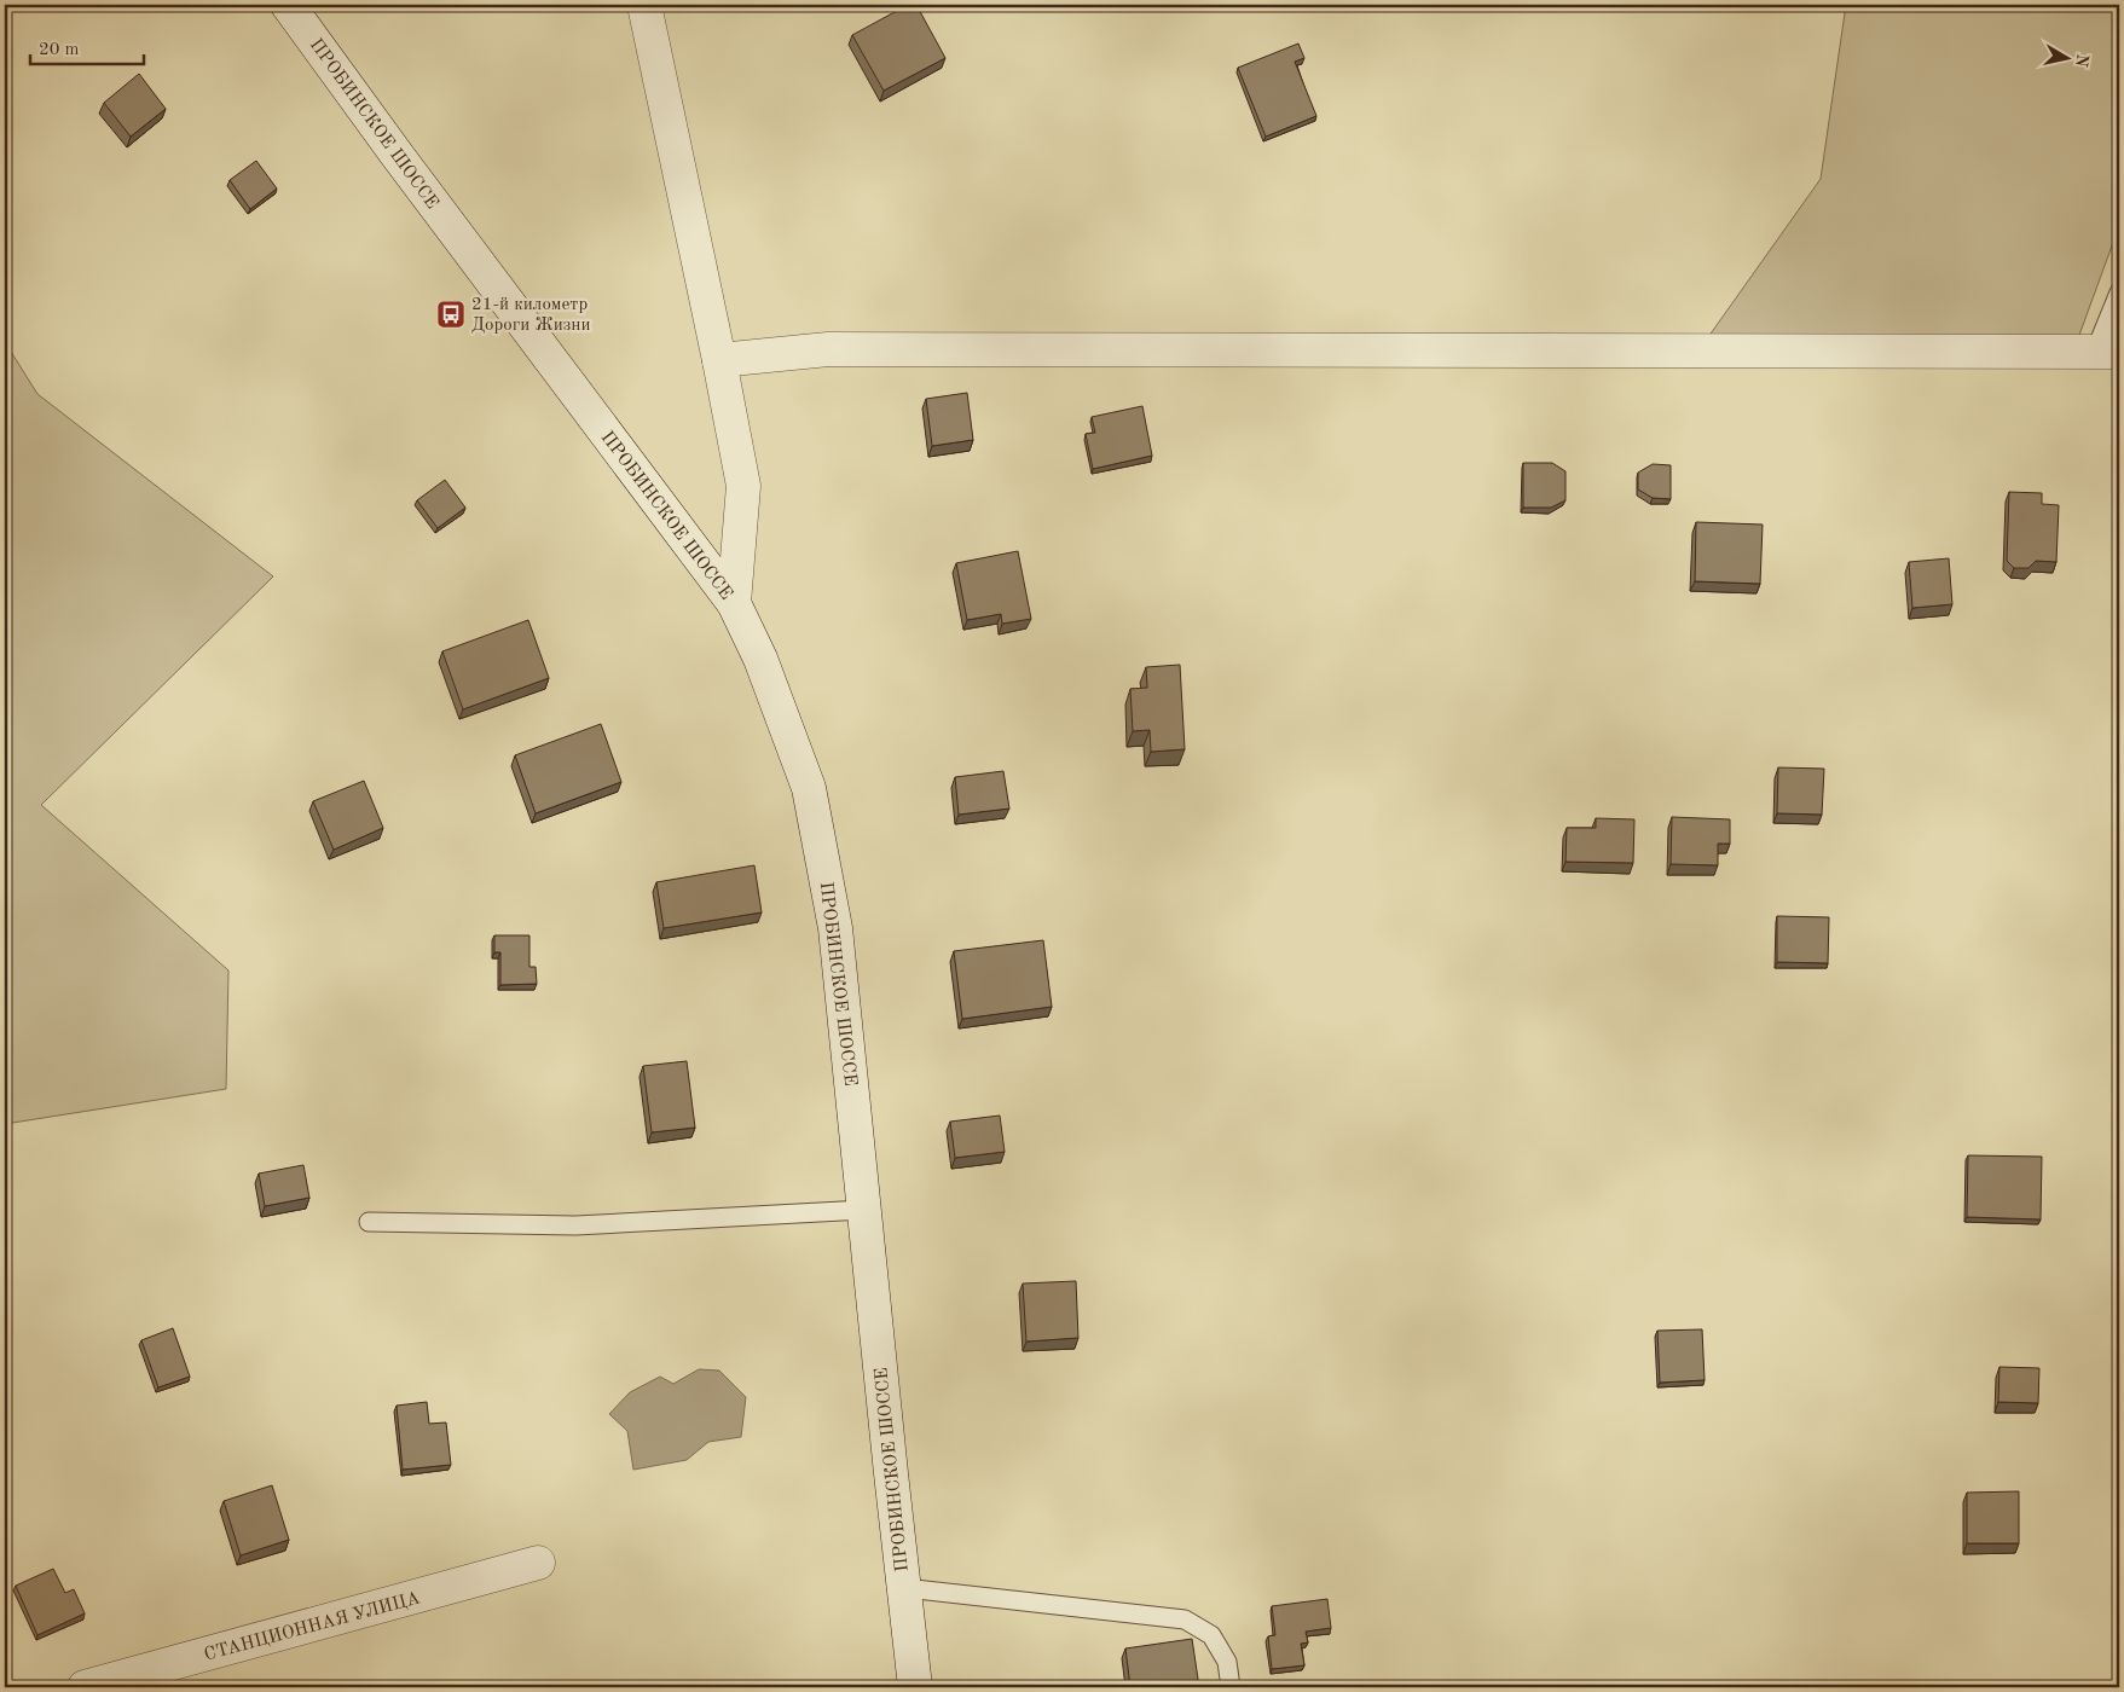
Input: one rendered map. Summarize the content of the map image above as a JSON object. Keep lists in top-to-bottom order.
{
  "streets": {
    "street": ["ПРОБИНСКОЕ ШОССЕ", "СТАНЦИОННАЯ УЛИЦА"]
  },
  "places": {
    "bus stop": ["21-й километр Дороги Жизни"]
  },
  "scale_bar": "20 m",
  "north": "right"
}
